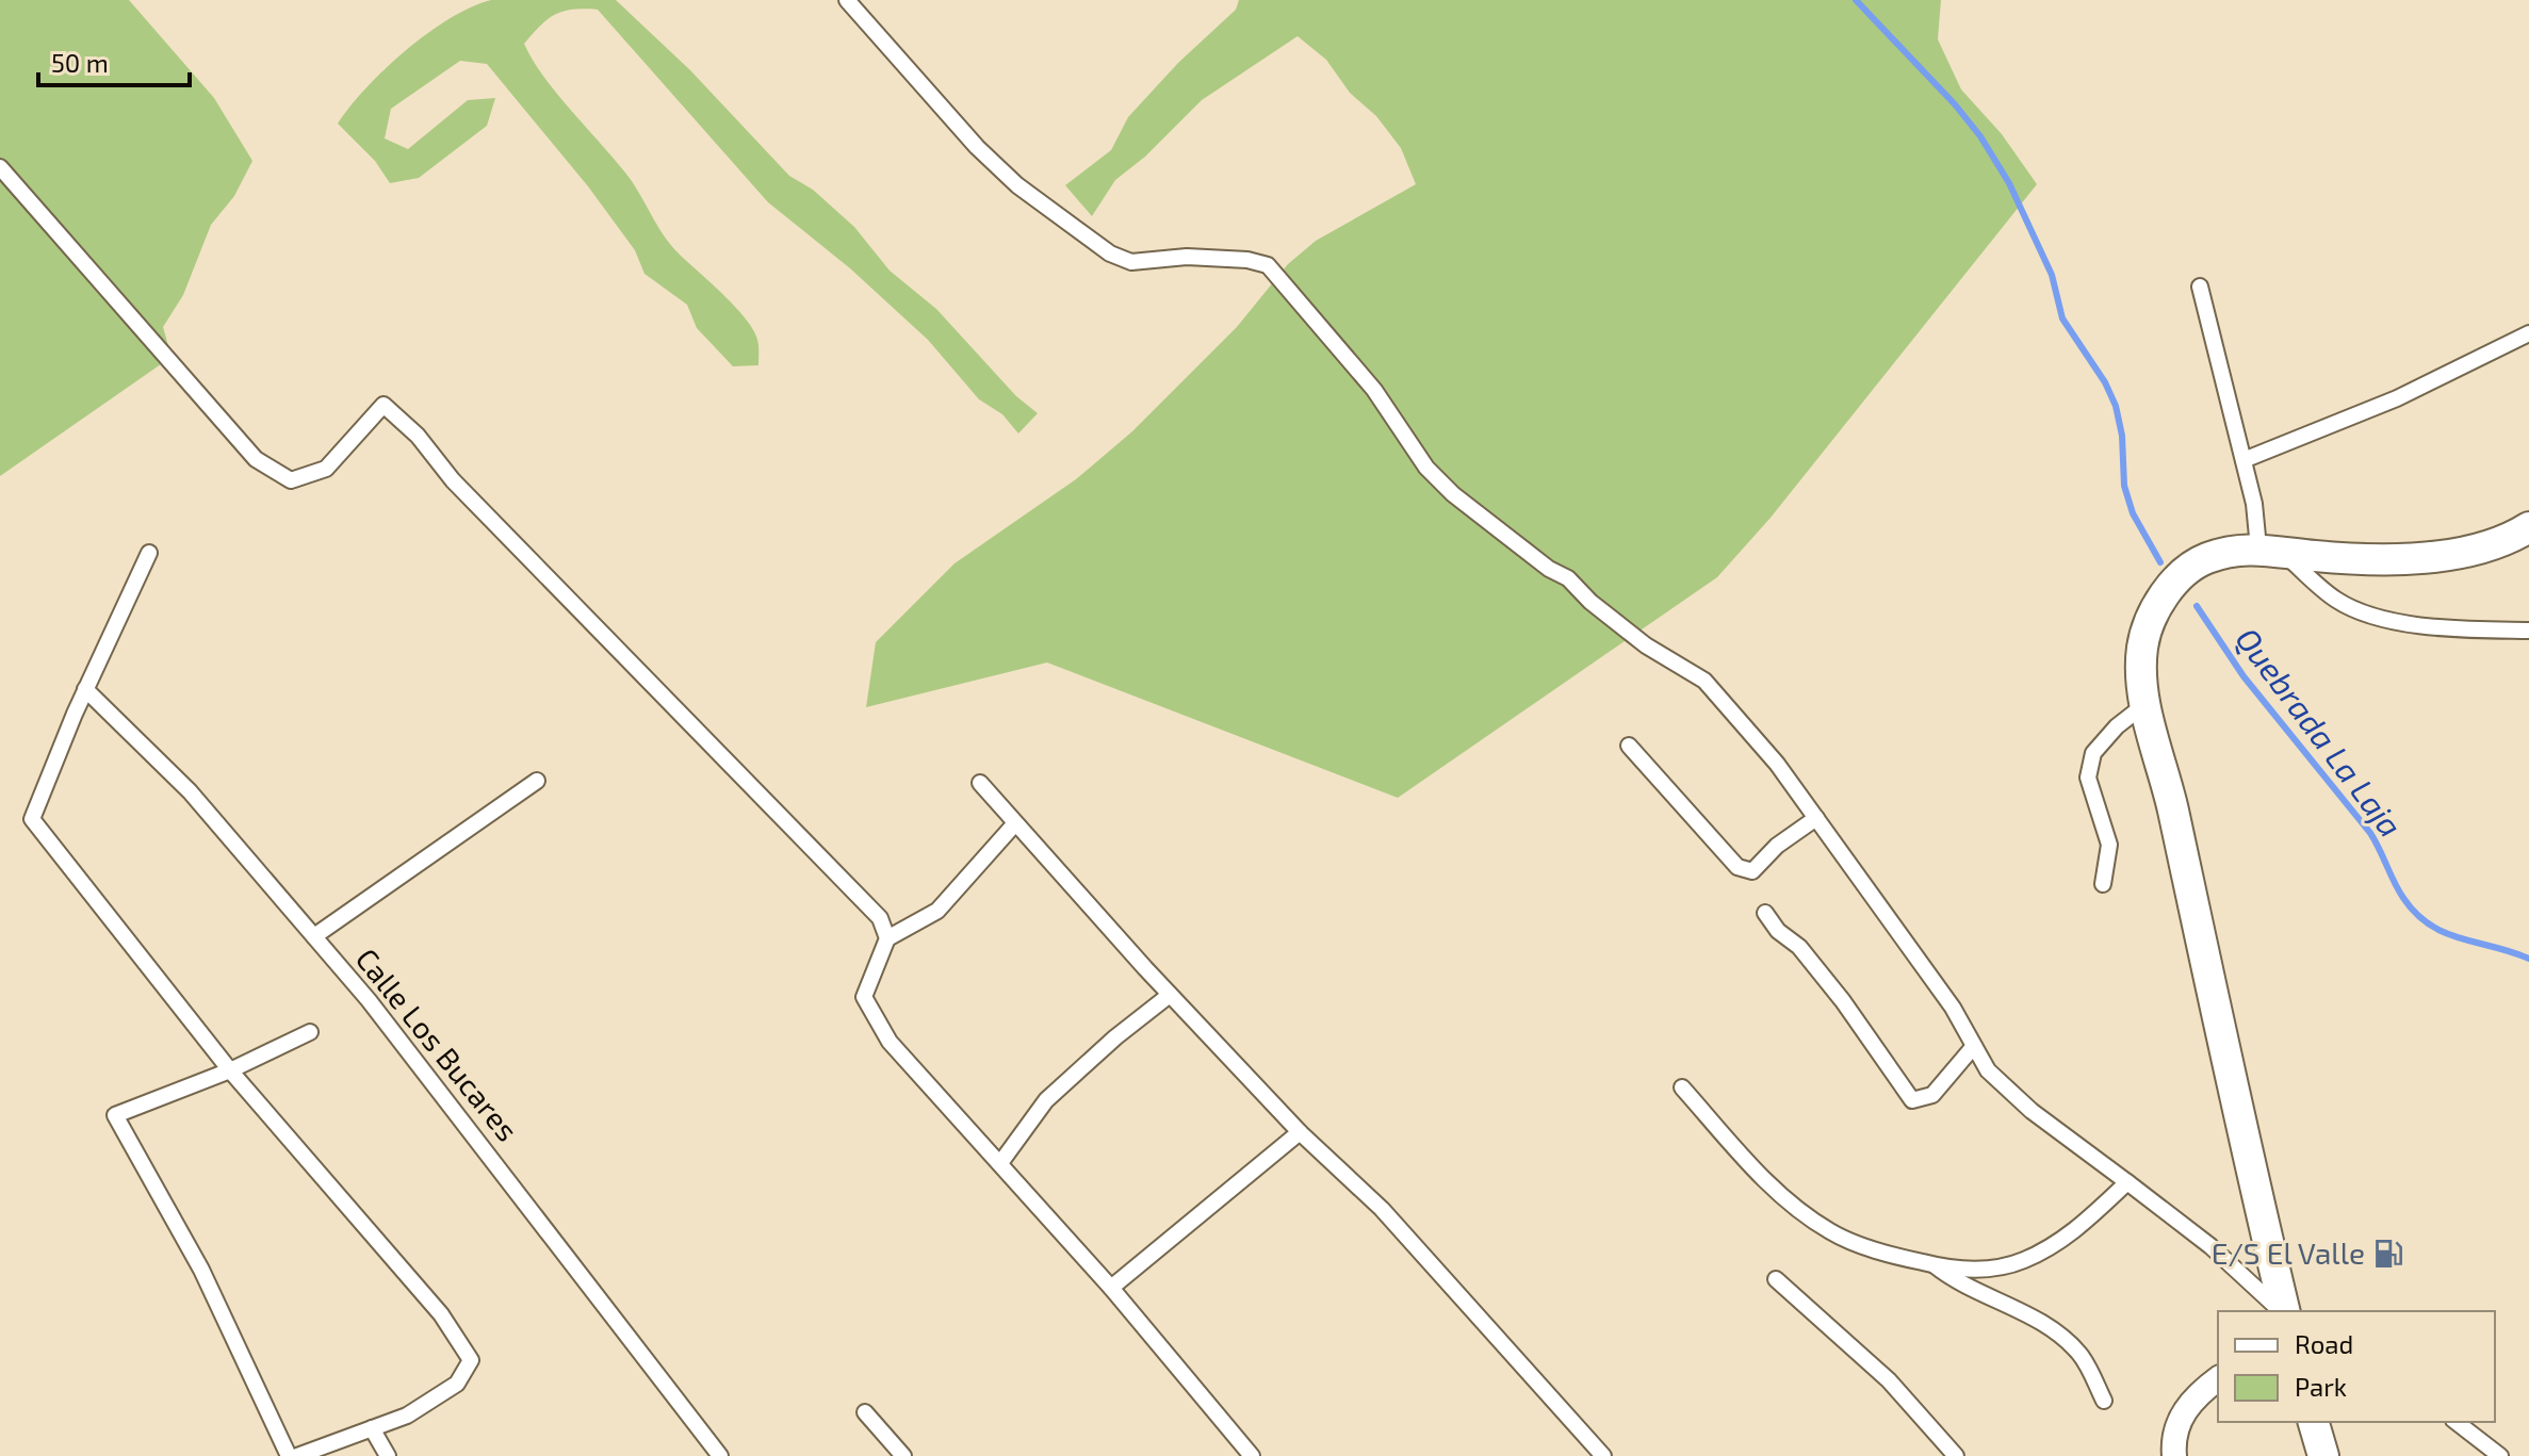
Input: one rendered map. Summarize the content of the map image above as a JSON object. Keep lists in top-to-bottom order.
{
  "streets": {
    "street": ["Calle Los Bucares"]
  },
  "water": ["Quebrada La Laja"],
  "places": {
    "fuel station": ["E/S El Valle"]
  },
  "legend": ["Road", "Park"],
  "scale_bar": "50 m"
}
